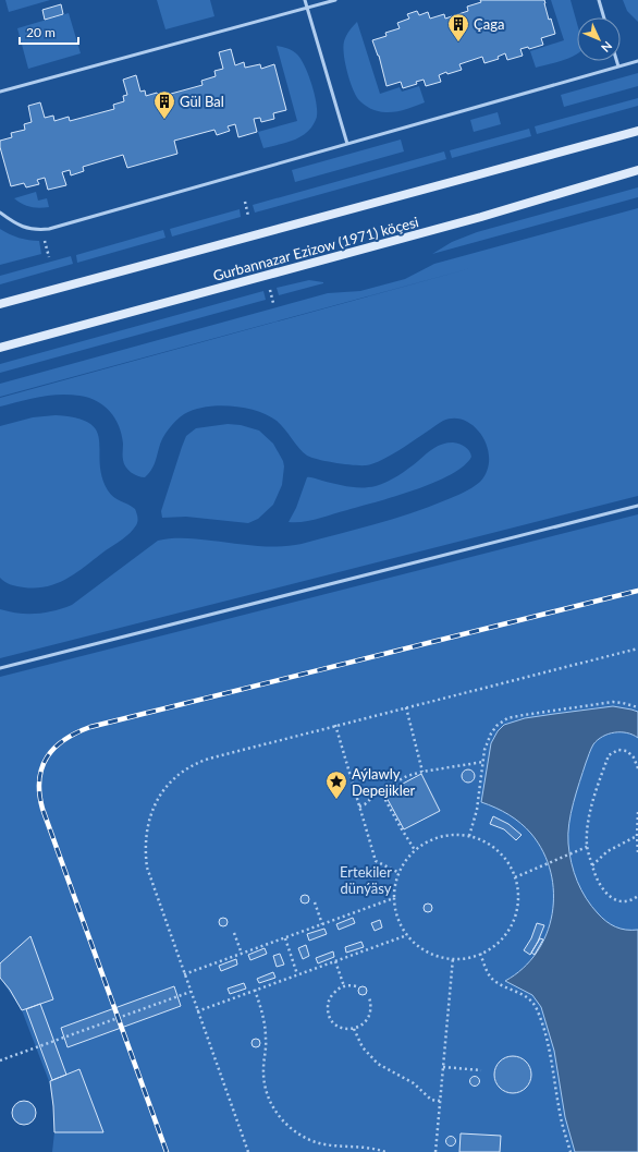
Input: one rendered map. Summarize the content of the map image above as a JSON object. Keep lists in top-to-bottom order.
{
  "streets": {
    "street": ["Gurbannazar Ezizow (1971) köçesi"]
  },
  "parks": ["Ertekiler dünýäsy"],
  "places": {
    "building": ["Çaga", "Gül Bal"],
    "place": ["Aýlawly Depejikler"]
  },
  "scale_bar": "20 m",
  "north": "bottom right"
}
